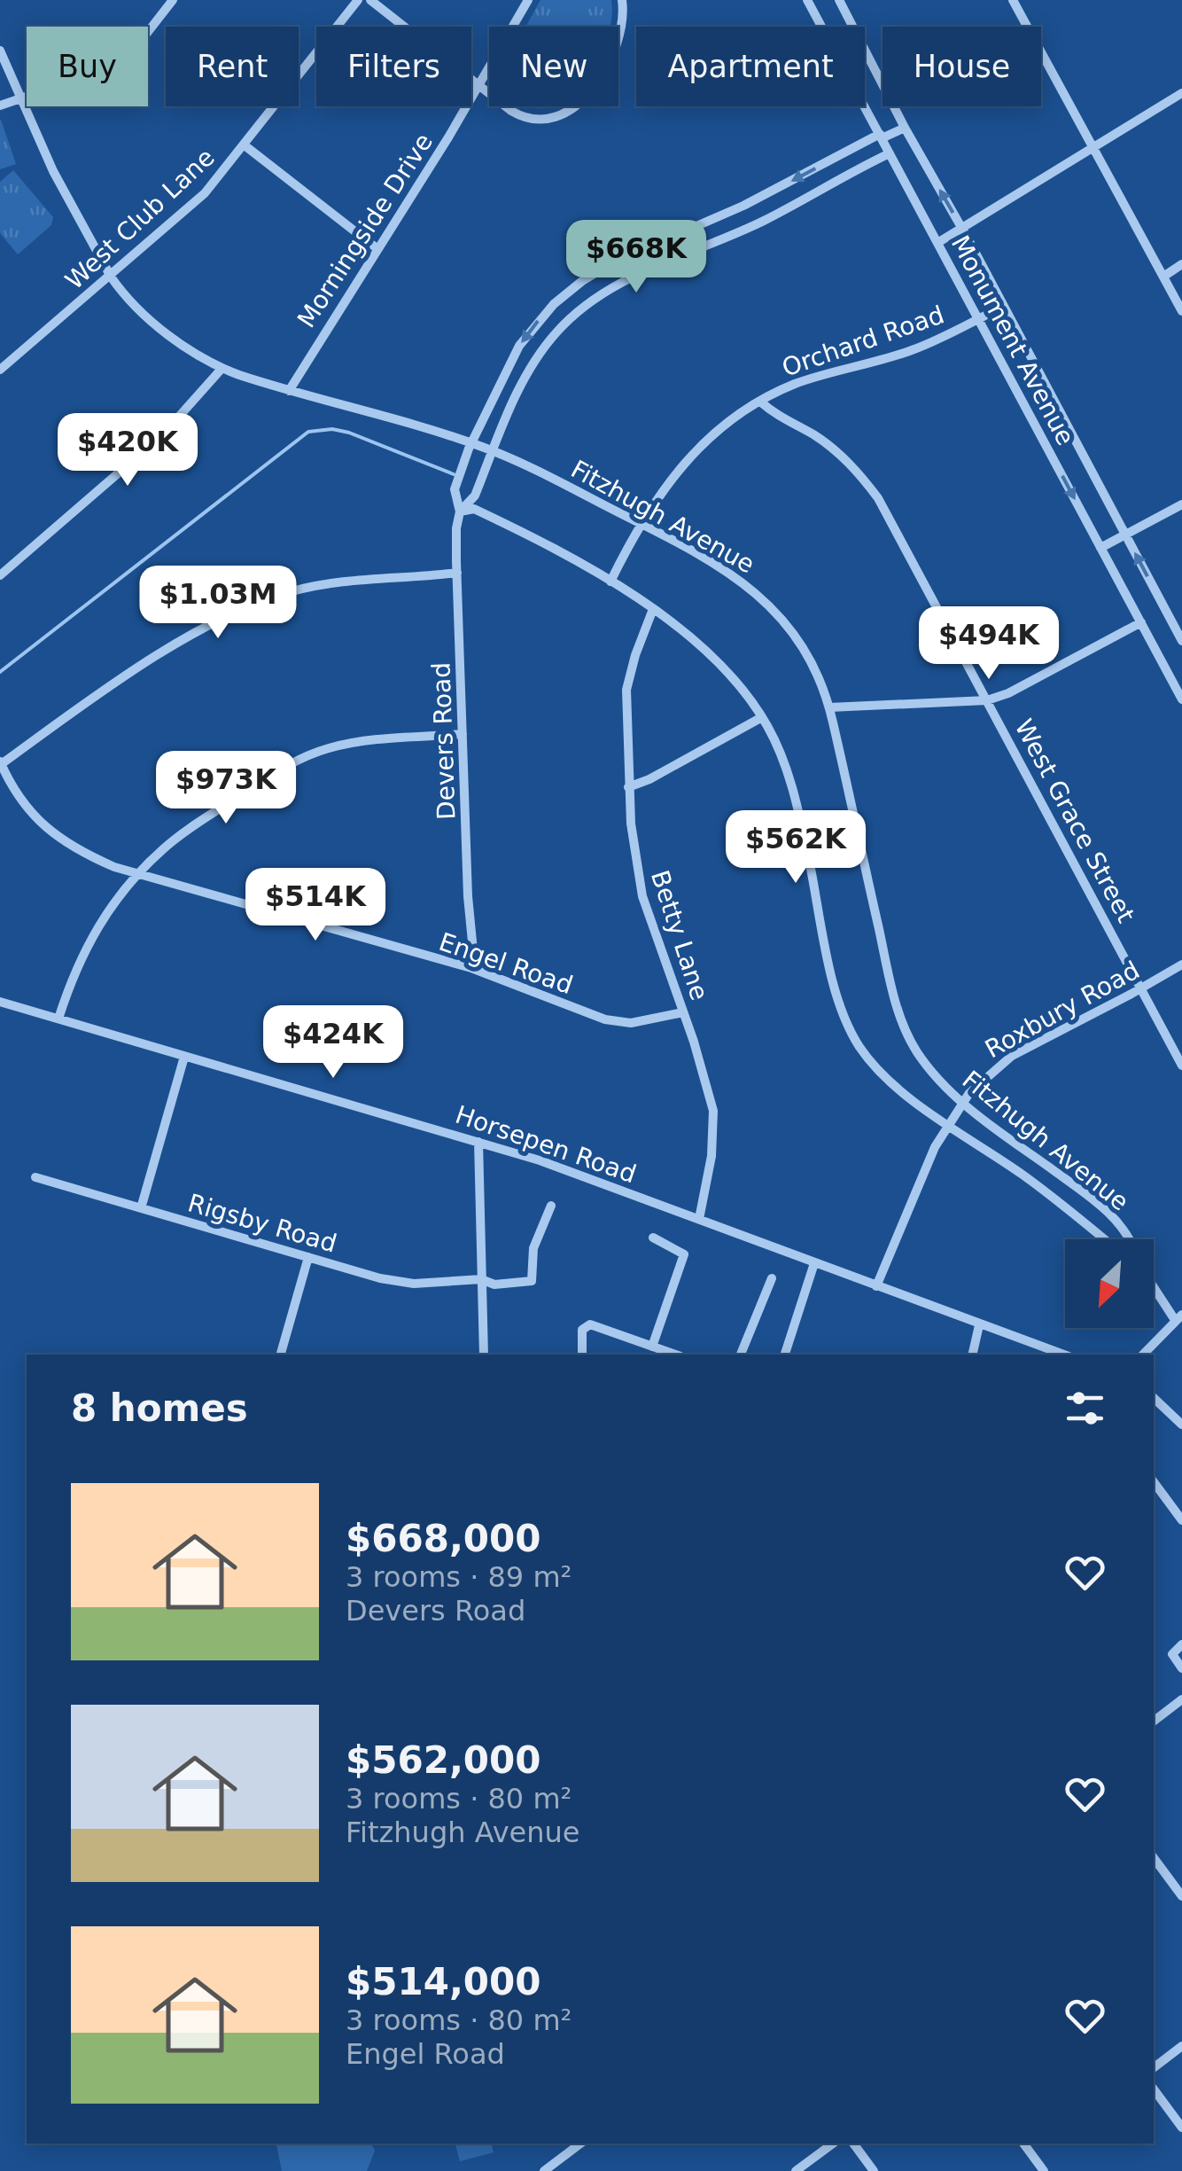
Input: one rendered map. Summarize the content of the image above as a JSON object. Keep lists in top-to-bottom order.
{
  "streets": {
    "street": [
      "West Club Lane",
      "Morningside Drive",
      "Monument Avenue",
      "Orchard Road",
      "Fitzhugh Avenue",
      "Devers Road",
      "West Grace Street",
      "Betty Lane",
      "Engel Road",
      "Roxbury Road",
      "Horsepen Road",
      "Rigsby Road"
    ]
  },
  "crossings": [
    ["West Club Lane", "Fitzhugh Avenue"],
    ["Morningside Drive", "Fitzhugh Avenue"],
    ["Monument Avenue", "Orchard Road"],
    ["Monument Avenue", "Devers Road"],
    ["Orchard Road", "Fitzhugh Avenue"],
    ["Orchard Road", "West Grace Street"],
    ["Fitzhugh Avenue", "Devers Road"],
    ["Fitzhugh Avenue", "Betty Lane"],
    ["Fitzhugh Avenue", "Roxbury Road"],
    ["Devers Road", "Engel Road"],
    ["West Grace Street", "Roxbury Road"],
    ["Betty Lane", "Engel Road"],
    ["Betty Lane", "Horsepen Road"],
    ["Roxbury Road", "Horsepen Road"]
  ],
  "north": "bottom left",
  "page": {
    "chip": [
      "Buy",
      "Rent",
      "Filters",
      "New",
      "Apartment",
      "House"
    ],
    "price": [
      "$668K",
      "$420K",
      "$1.03M",
      "$494K",
      "$973K",
      "$562K",
      "$514K",
      "$424K"
    ],
    "heading": "8 homes",
    "list": [
      {
        "name": "$668,000",
        "note": "3 rooms · 89 m² · Devers Road"
      },
      {
        "name": "$562,000",
        "note": "3 rooms · 80 m² · Fitzhugh Avenue"
      },
      {
        "name": "$514,000",
        "note": "3 rooms · 80 m² · Engel Road"
      }
    ]
  }
}
